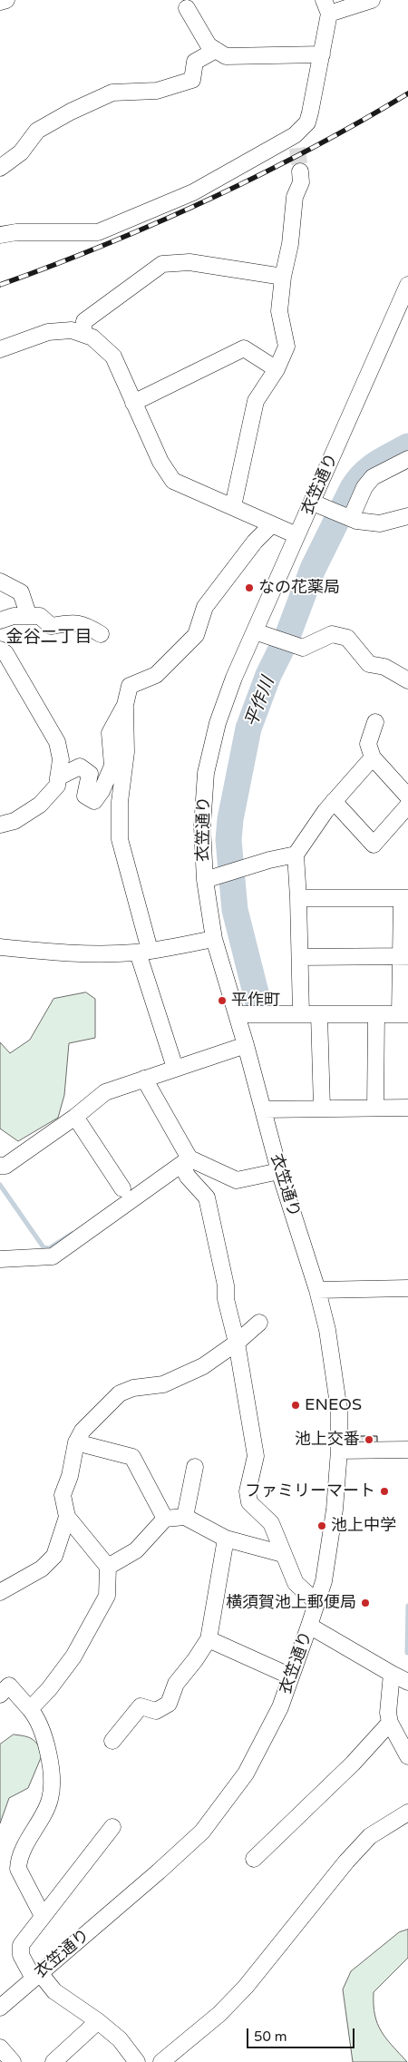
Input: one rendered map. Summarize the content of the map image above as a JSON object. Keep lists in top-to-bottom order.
{
  "streets": {
    "street": ["衣笠通り"]
  },
  "districts": ["金谷二丁目"],
  "water": ["平作川"],
  "places": [
    "なの花薬局",
    "平作町",
    "ENEOS",
    "池上交番",
    "ファミリーマート",
    "池上中学",
    "横須賀池上郵便局"
  ],
  "scale_bar": "50 m"
}
